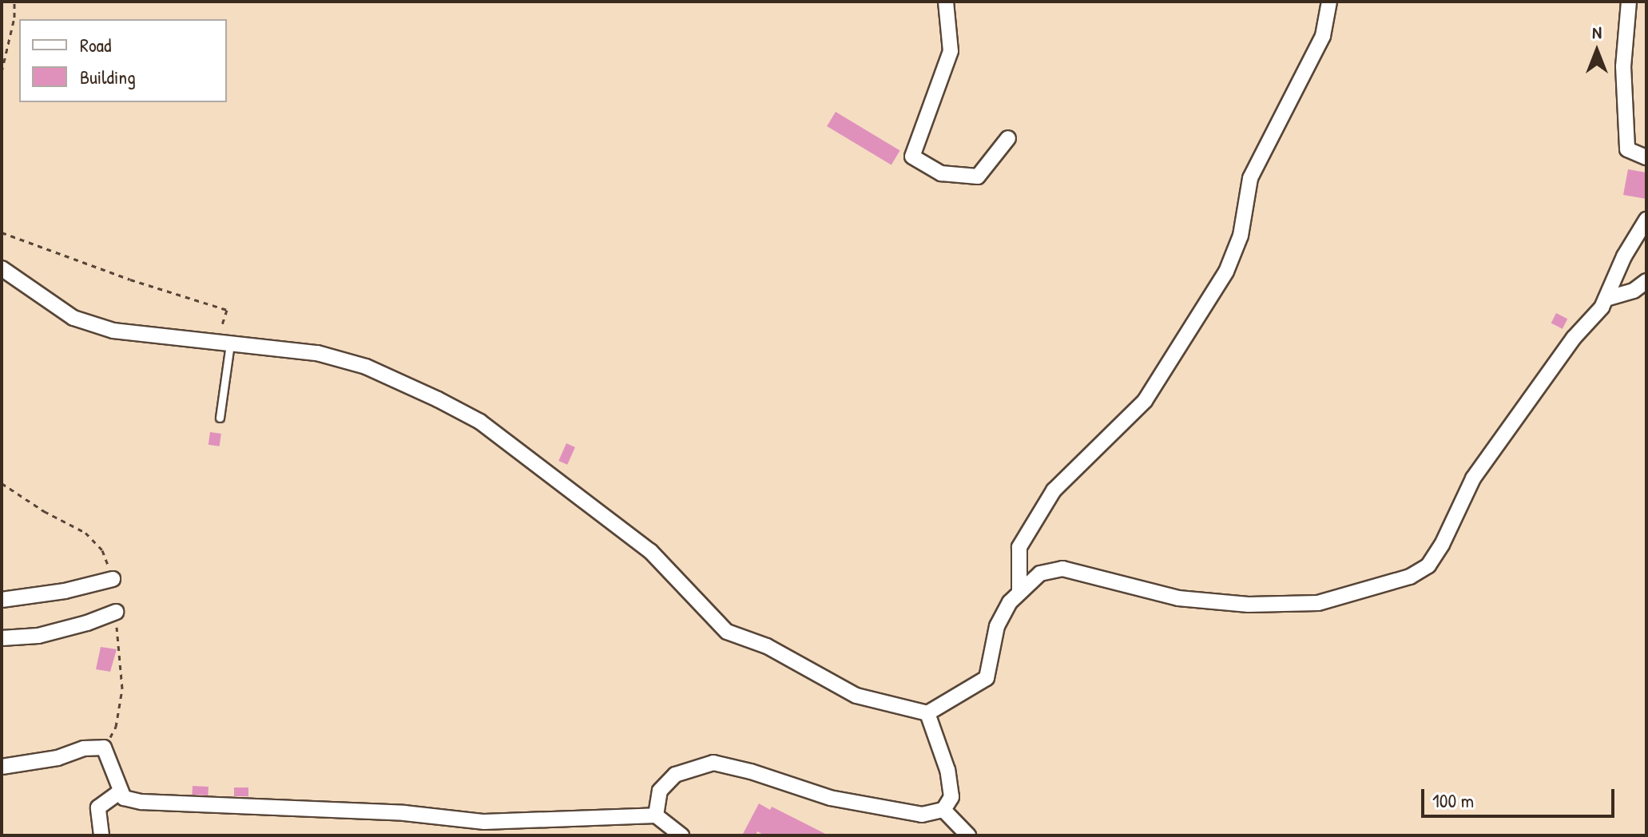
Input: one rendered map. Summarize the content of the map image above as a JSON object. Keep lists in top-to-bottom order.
{
  "legend": ["Road", "Building"],
  "scale_bar": "100 m",
  "north": "top"
}
